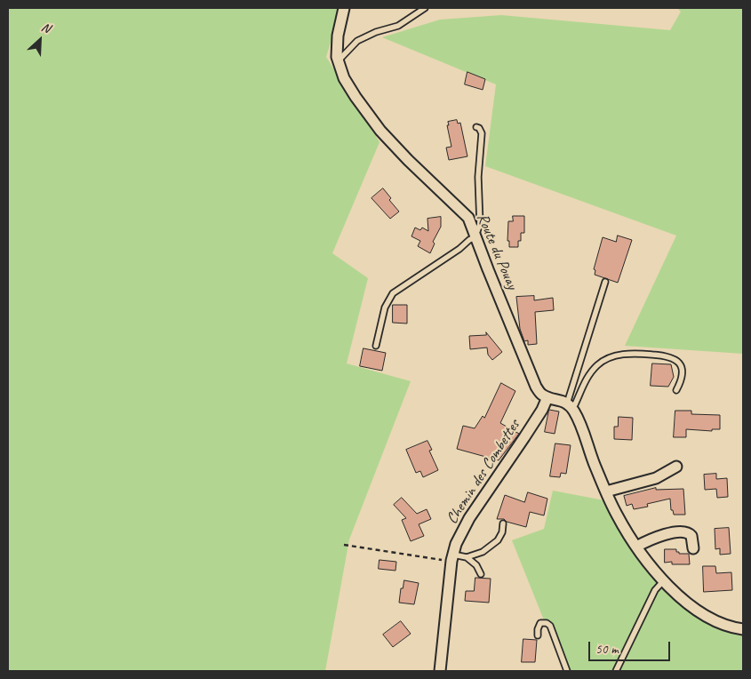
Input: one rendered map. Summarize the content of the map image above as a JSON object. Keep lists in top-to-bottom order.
{
  "streets": {
    "street": ["Route du Pouay", "Chemin des Combettes"]
  },
  "crossings": [
    ["Route du Pouay", "Chemin des Combettes"]
  ],
  "scale_bar": "50 m",
  "north": "top right"
}
